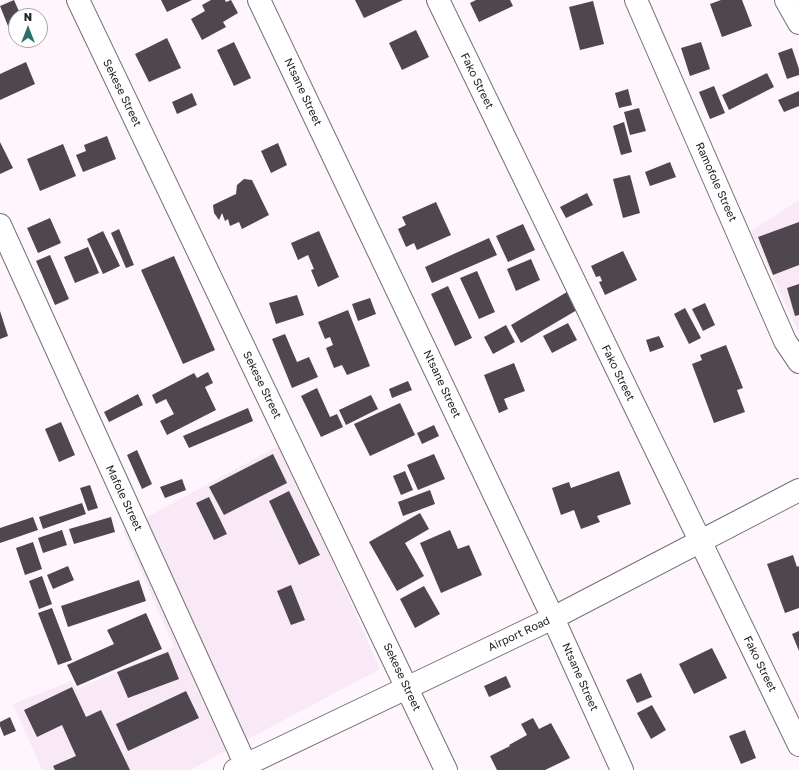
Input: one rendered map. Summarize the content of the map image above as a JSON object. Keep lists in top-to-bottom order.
{
  "streets": {
    "street": [
      "Fako Street",
      "Ntsane Street",
      "Sekese Street",
      "Ramofole Street",
      "Mafole Street",
      "Airport Road"
    ]
  },
  "crossings": [
    ["Fako Street", "Airport Road"],
    ["Ntsane Street", "Airport Road"],
    ["Sekese Street", "Airport Road"],
    ["Mafole Street", "Airport Road"]
  ],
  "north": "top"
}
